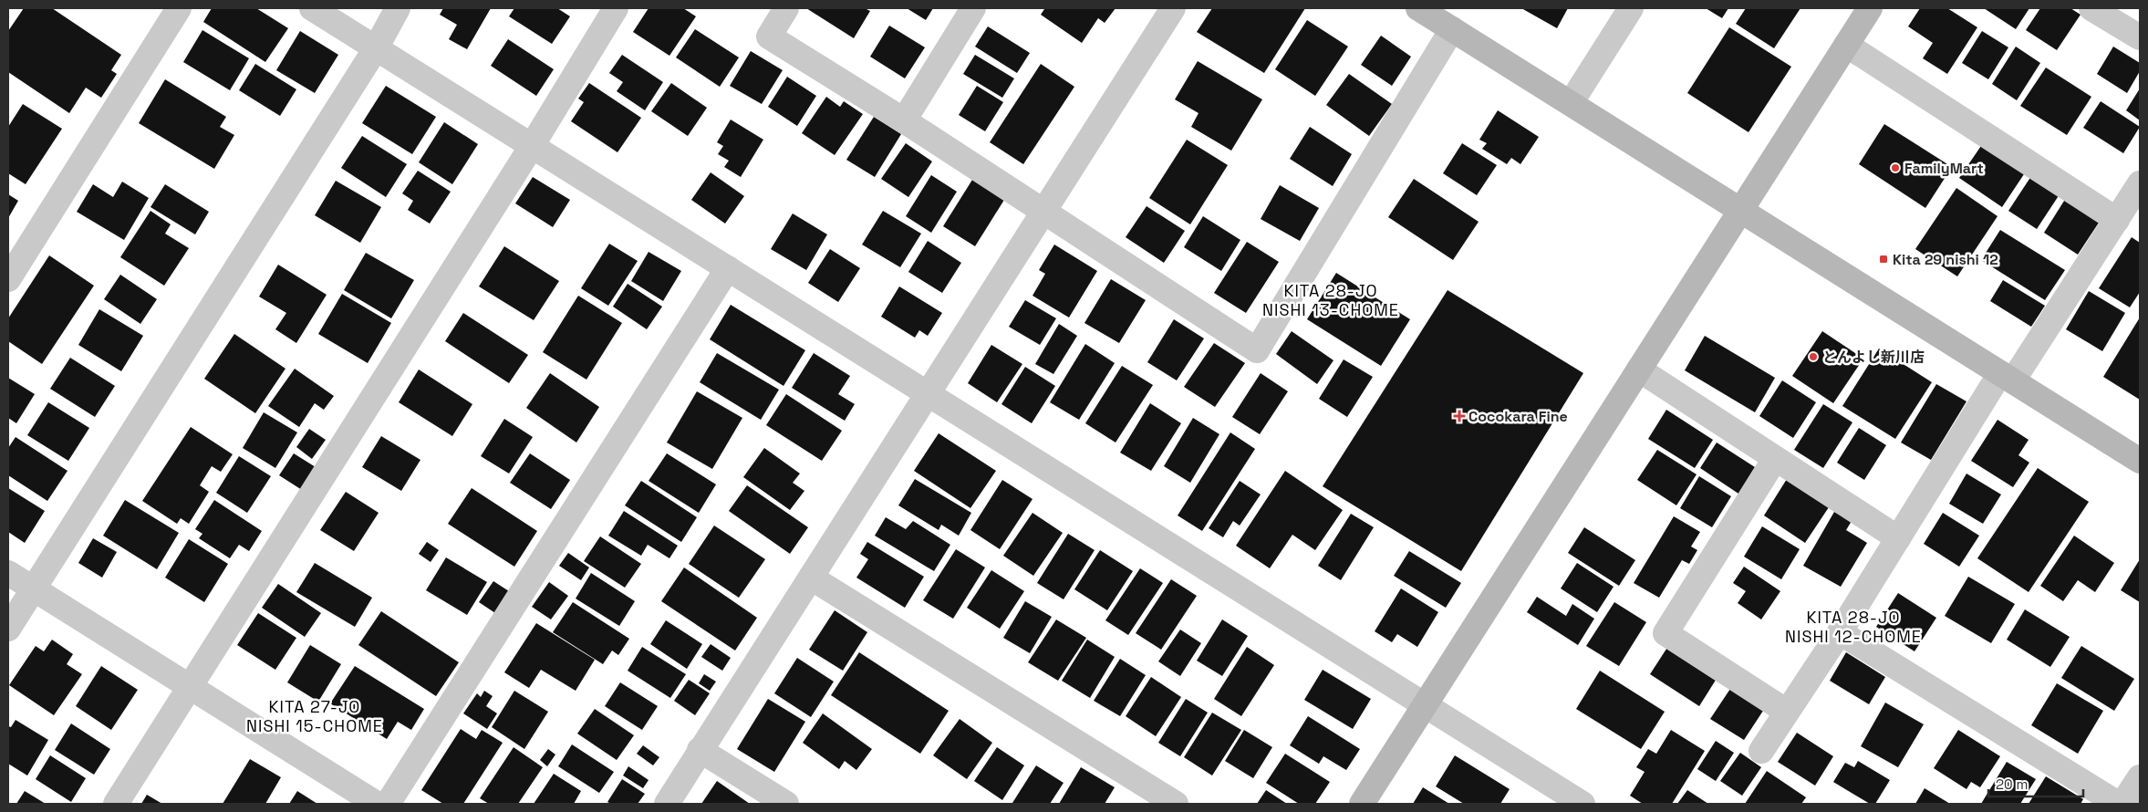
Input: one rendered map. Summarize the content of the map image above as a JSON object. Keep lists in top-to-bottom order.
{
  "districts": ["KITA 28-JO NISHI 13-CHOME", "KITA 28-JO NISHI 12-CHOME", "KITA 27-JO NISHI 15-CHOME"],
  "places": {
    "other": ["FamilyMart", "とんよし新川店"],
    "transit": ["Kita 29 nishi 12"],
    "health": ["Cocokara Fine"]
  },
  "scale_bar": "20 m"
}
